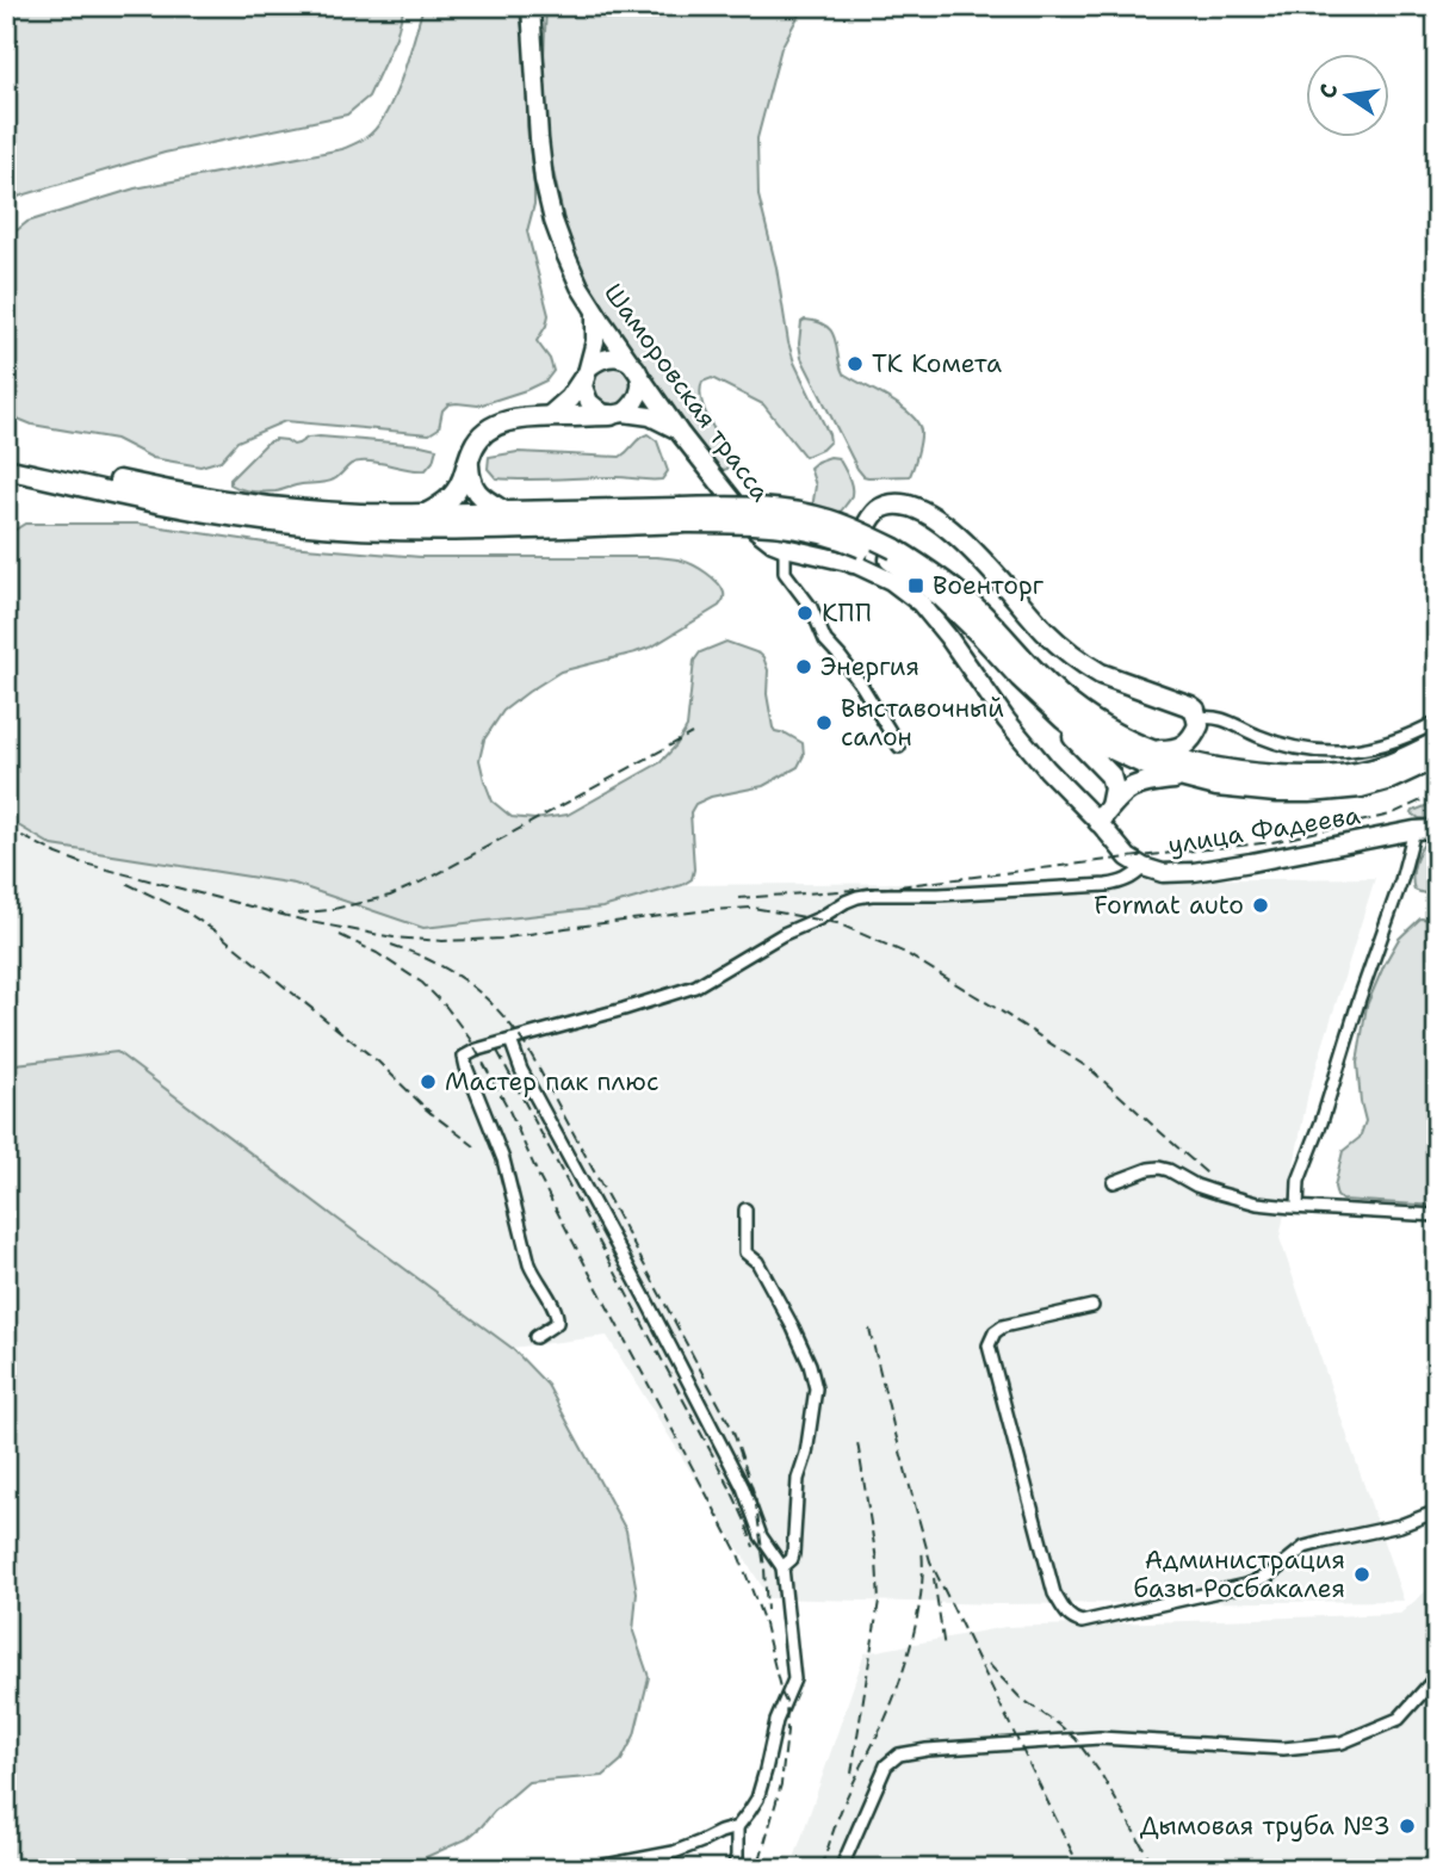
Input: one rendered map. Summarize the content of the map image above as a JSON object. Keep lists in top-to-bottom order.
{
  "streets": {
    "main road": ["Шаморовская трасса", "улица Фадеева"]
  },
  "crossings": [
    ["Шаморовская трасса", "улица Фадеева"]
  ],
  "places": {
    "other": [
      "ТК Комета",
      "КПП",
      "Энергия",
      "Выставочный салон",
      "Format auto",
      "Мастер пак плюс",
      "Администрация базы Росбакалея",
      "Дымовая труба №3"
    ],
    "transit": ["Военторг"]
  },
  "north": "left"
}
